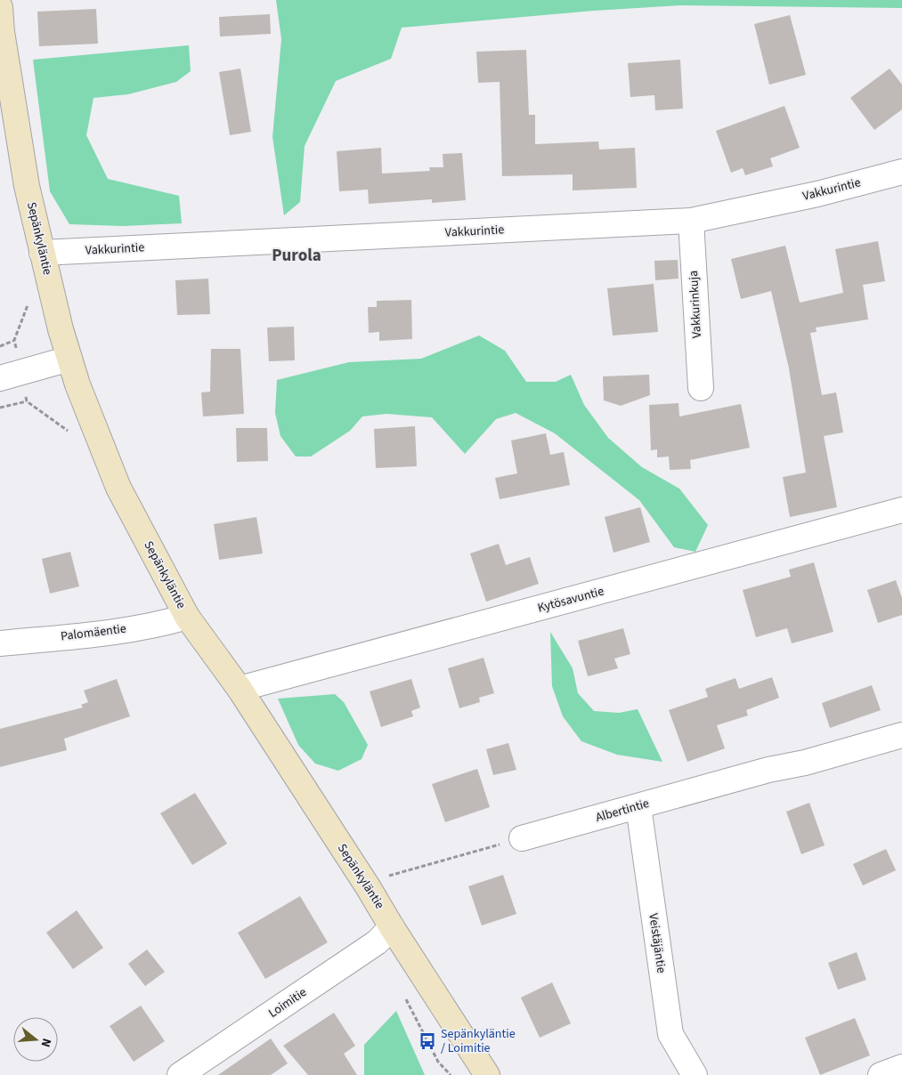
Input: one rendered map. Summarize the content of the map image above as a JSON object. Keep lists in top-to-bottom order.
{
  "streets": {
    "main road": ["Sepänkyläntie"],
    "street": [
      "Vakkurintie",
      "Vakkurinkuja",
      "Kytösavuntie",
      "Palomäentie",
      "Albertintie",
      "Veistäjäntie",
      "Loimitie"
    ]
  },
  "crossings": [
    ["Vakkurintie", "Sepänkyläntie"],
    ["Vakkurintie", "Vakkurinkuja"],
    ["Sepänkyläntie", "Kytösavuntie"],
    ["Sepänkyläntie", "Palomäentie"],
    ["Sepänkyläntie", "Loimitie"],
    ["Albertintie", "Veistäjäntie"]
  ],
  "districts": ["Purola"],
  "places": {
    "bus stop": ["Sepänkyläntie / Loimitie"]
  },
  "north": "right"
}
